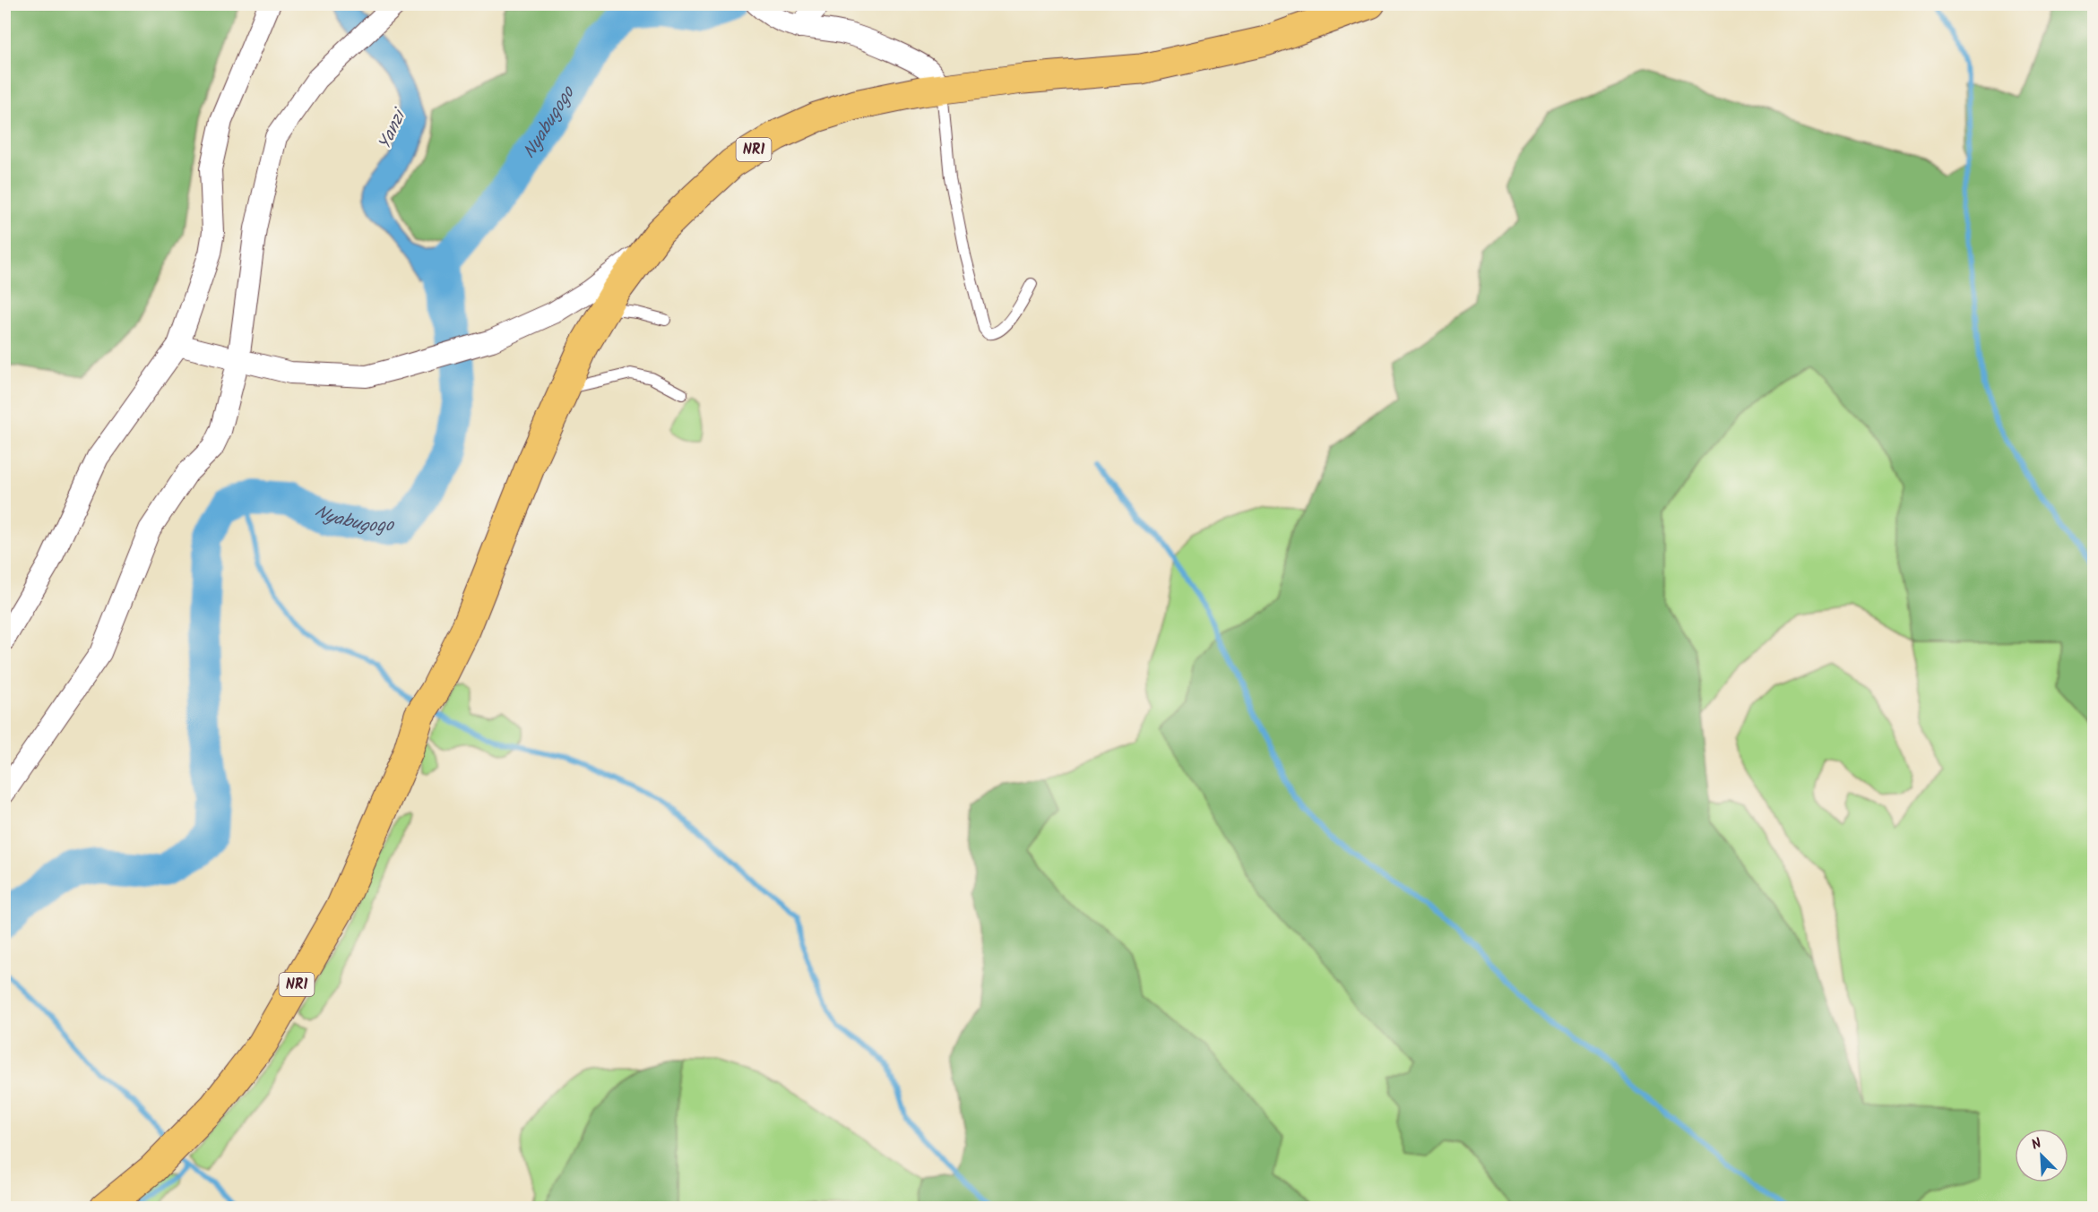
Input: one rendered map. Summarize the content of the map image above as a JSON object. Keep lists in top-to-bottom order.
{
  "streets": {
    "highway": ["NR1"]
  },
  "water": ["Nyabugogo", "Yanzi"],
  "north": "top left"
}
